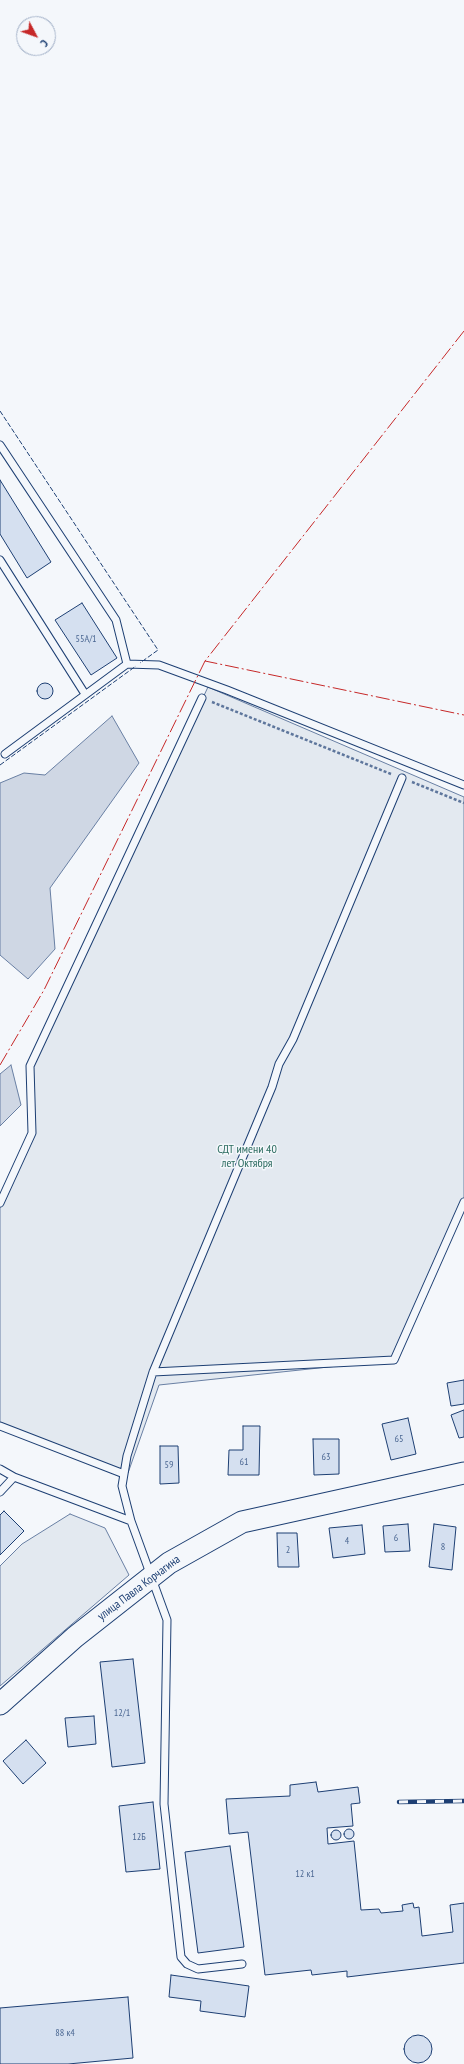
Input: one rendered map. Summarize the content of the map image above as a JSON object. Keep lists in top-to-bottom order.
{
  "streets": {
    "main road": ["улица Павла Корчагина"]
  },
  "parks": ["СДТ имени 40 лет Октября"],
  "house_numbers": [
    "55А/1",
    "65",
    "63",
    "61",
    "59",
    "6",
    "4",
    "8",
    "2",
    "12/1",
    "12Б",
    "12 к1",
    "88 к4"
  ],
  "north": "bottom right"
}
